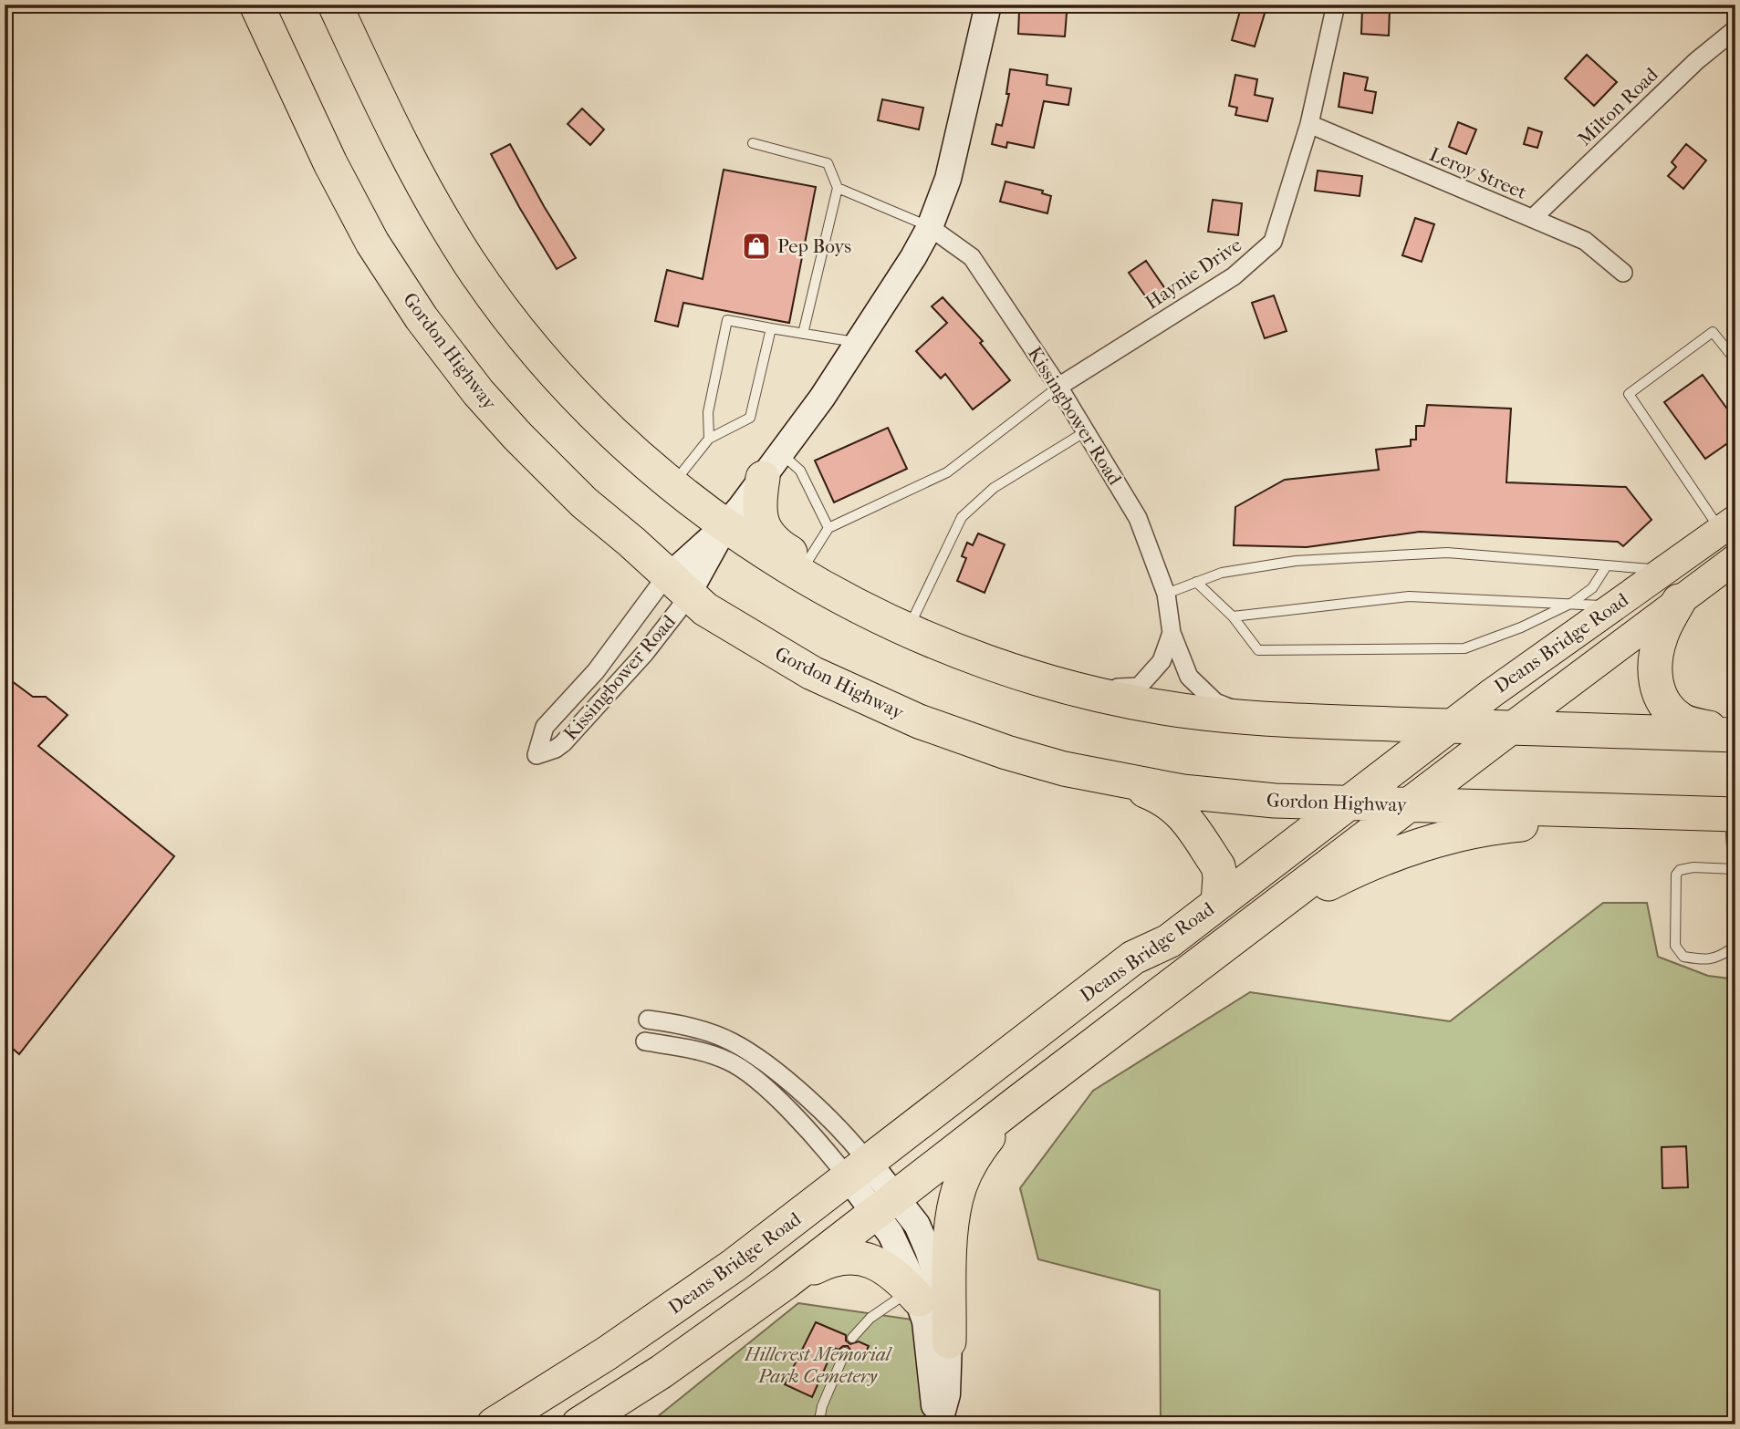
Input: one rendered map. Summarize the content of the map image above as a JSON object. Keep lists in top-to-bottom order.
{
  "streets": {
    "highway": ["Gordon Highway", "Deans Bridge Road"],
    "street": [
      "Milton Road",
      "Leroy Street",
      "Haynie Drive",
      "Kissingbower Road"
    ]
  },
  "crossings": [
    ["Milton Road", "Leroy Street"],
    ["Leroy Street", "Haynie Drive"],
    ["Haynie Drive", "Kissingbower Road"],
    ["Gordon Highway", "Kissingbower Road"],
    ["Gordon Highway", "Deans Bridge Road"]
  ],
  "parks": ["Hillcrest Memorial Park Cemetery"],
  "places": {
    "shop": ["Pep Boys"]
  }
}
